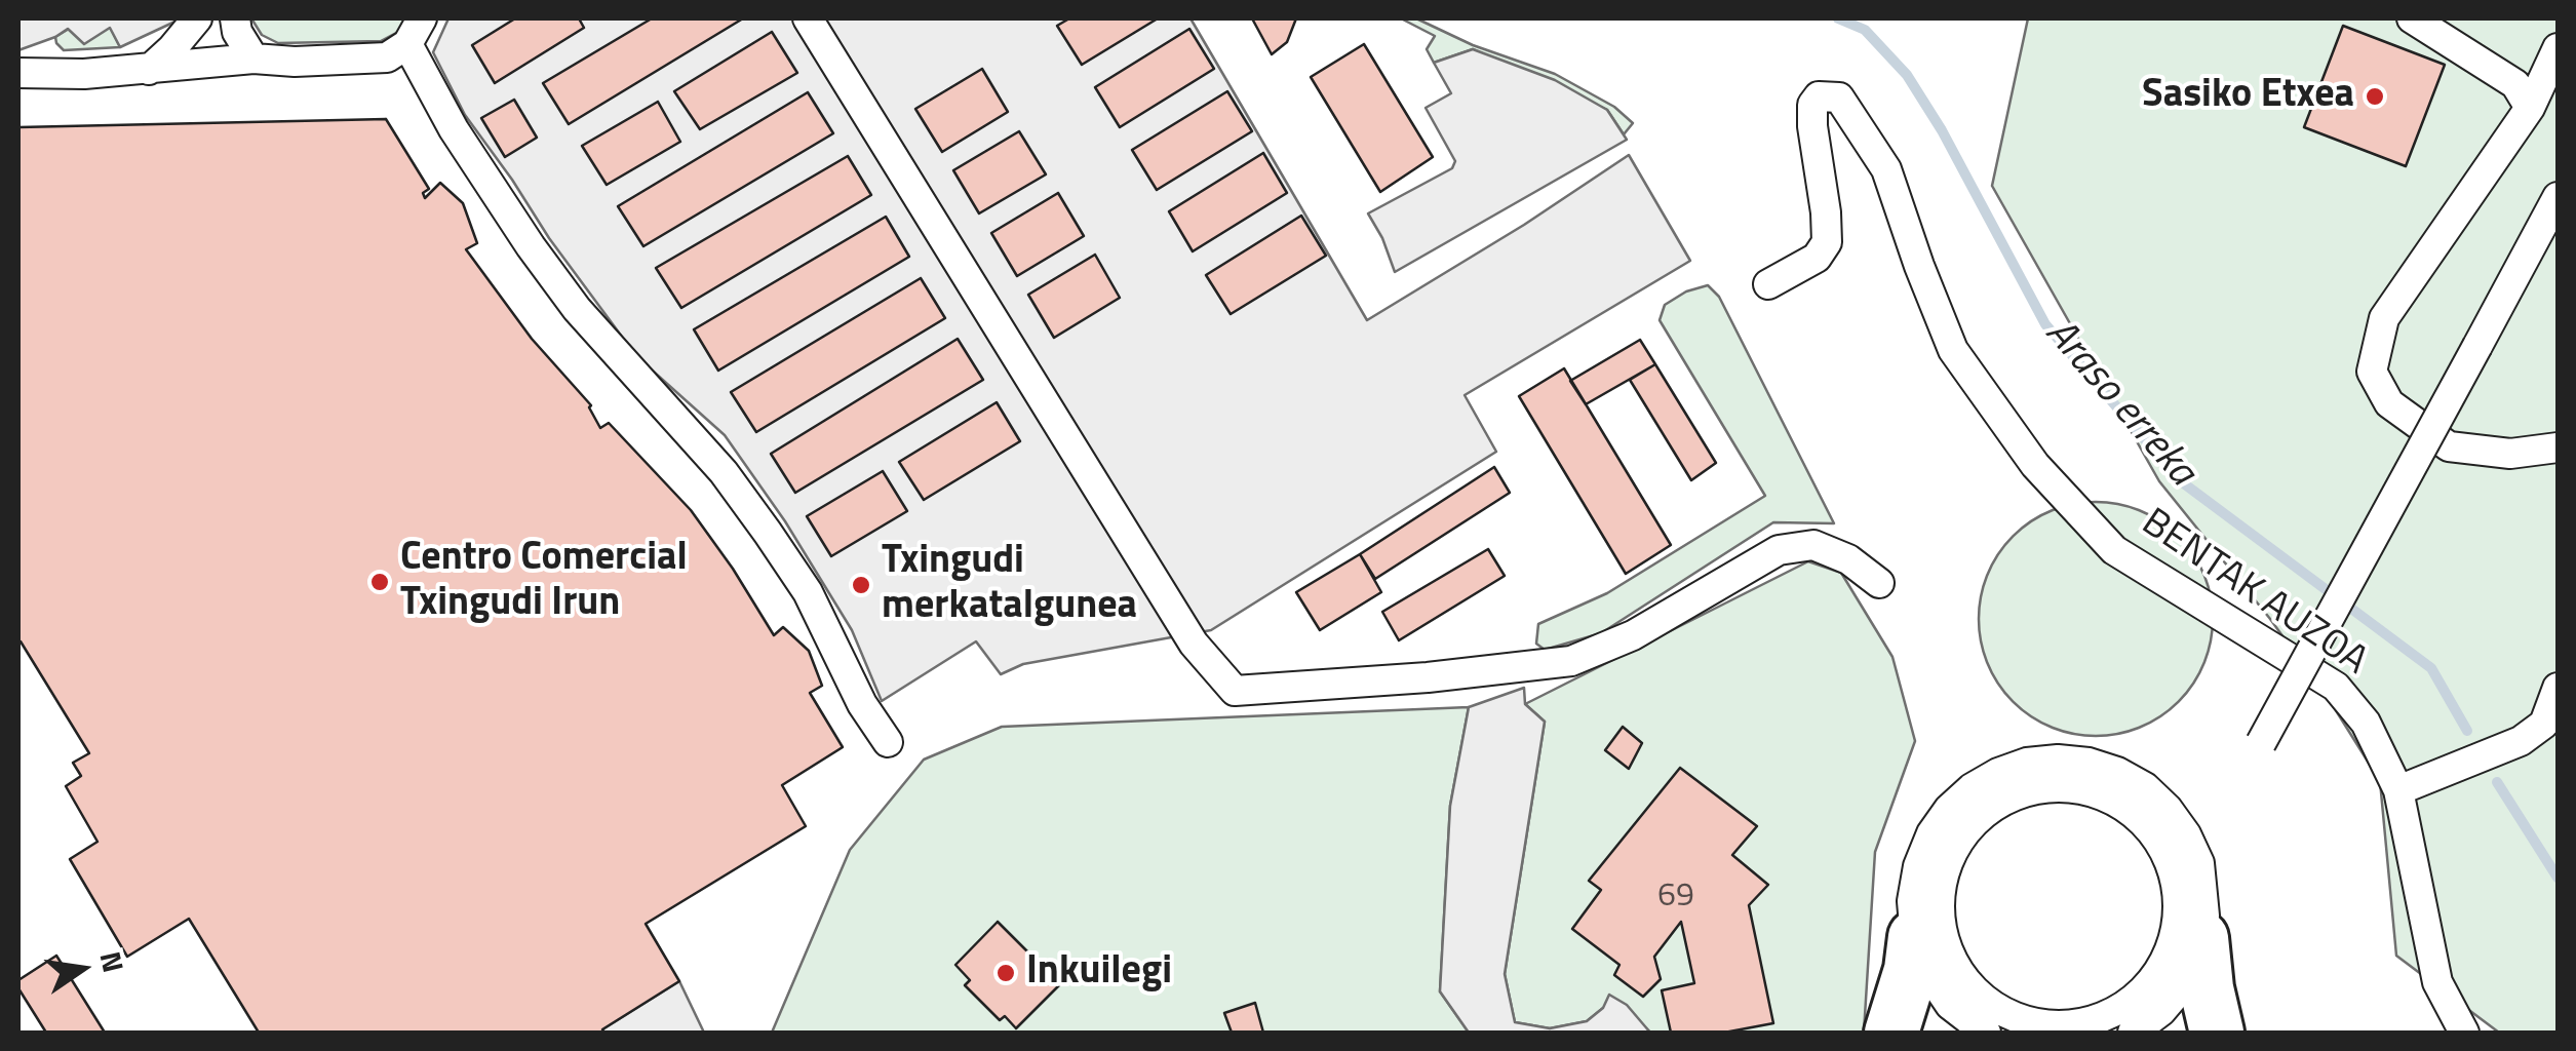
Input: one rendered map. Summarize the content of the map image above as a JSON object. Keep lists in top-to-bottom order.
{
  "streets": {
    "street": ["BENTAK AUZOA"]
  },
  "water": ["Araso erreka"],
  "places": [
    "Sasiko Etxea",
    "Centro Comercial Txingudi Irun",
    "Txingudi merkatalgunea",
    "Inkuilegi"
  ],
  "house_numbers": ["69"],
  "north": "right"
}
